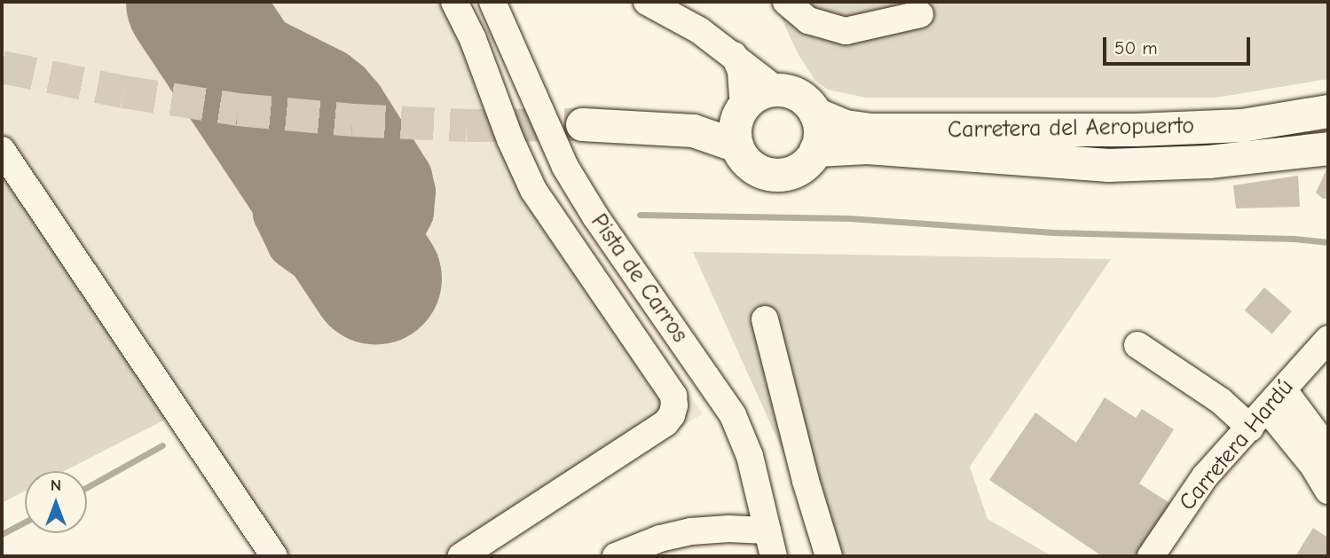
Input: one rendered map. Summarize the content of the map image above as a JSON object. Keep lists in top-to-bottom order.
{
  "streets": {
    "main road": ["Carretera del Aeropuerto"],
    "street": ["Pista de Carros", "Carretera Hardú"]
  },
  "scale_bar": "50 m",
  "north": "top"
}
